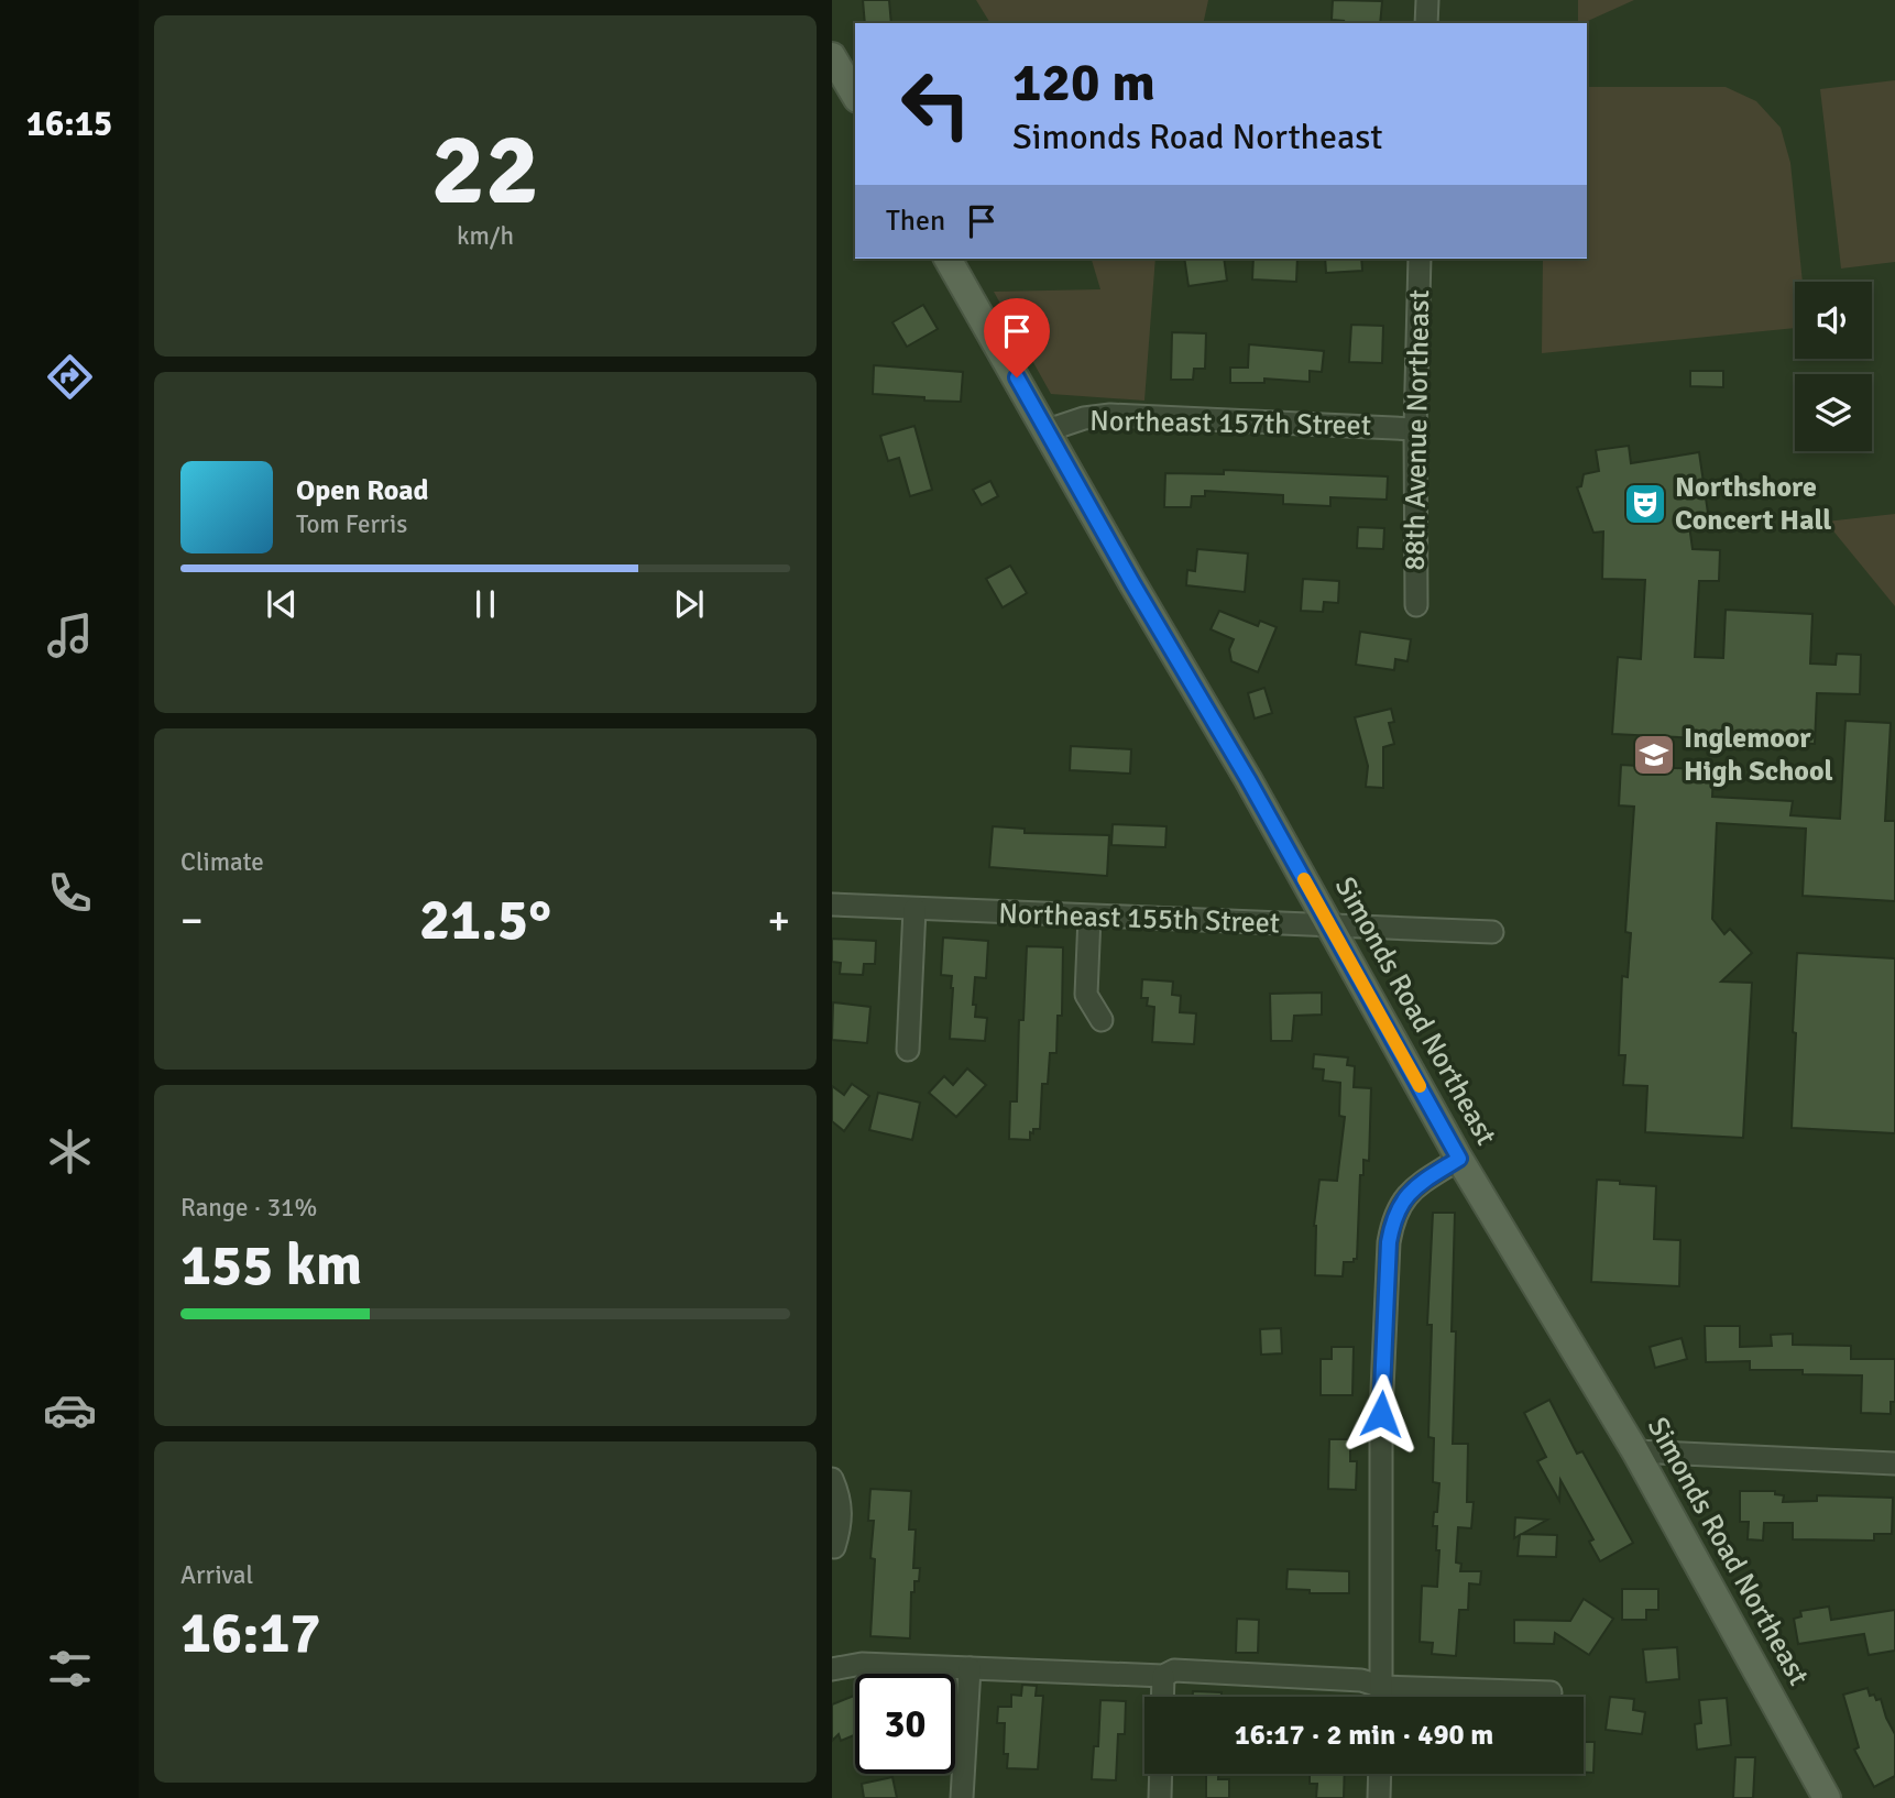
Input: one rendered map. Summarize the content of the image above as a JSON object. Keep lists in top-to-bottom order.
{
  "streets": {
    "main road": ["Simonds Road Northeast"],
    "street": ["Northeast 157th Street", "88th Avenue Northeast", "Northeast 155th Street"]
  },
  "crossings": [
    ["Northeast 157th Street", "88th Avenue Northeast"],
    ["Northeast 157th Street", "Simonds Road Northeast"],
    ["Northeast 155th Street", "Simonds Road Northeast"]
  ],
  "places": {
    "theatre": ["Northshore Concert Hall"],
    "school or university": ["Inglemoor High School"]
  },
  "page": {
    "tabs": "16:15",
    "tile": [
      ["22", "km/h"],
      "Climate",
      ["Range · 31%", "155 km"],
      ["Arrival", "16:17"]
    ],
    "turn": ["120 m", "Simonds Road Northeast"],
    "then": "Then",
    "song": ["Open Road", "Tom Ferris"],
    "heat": ["−", "21.5°", "+"],
    "limit": "30",
    "trip": "16:17 · 2 min · 490 m"
  }
}
